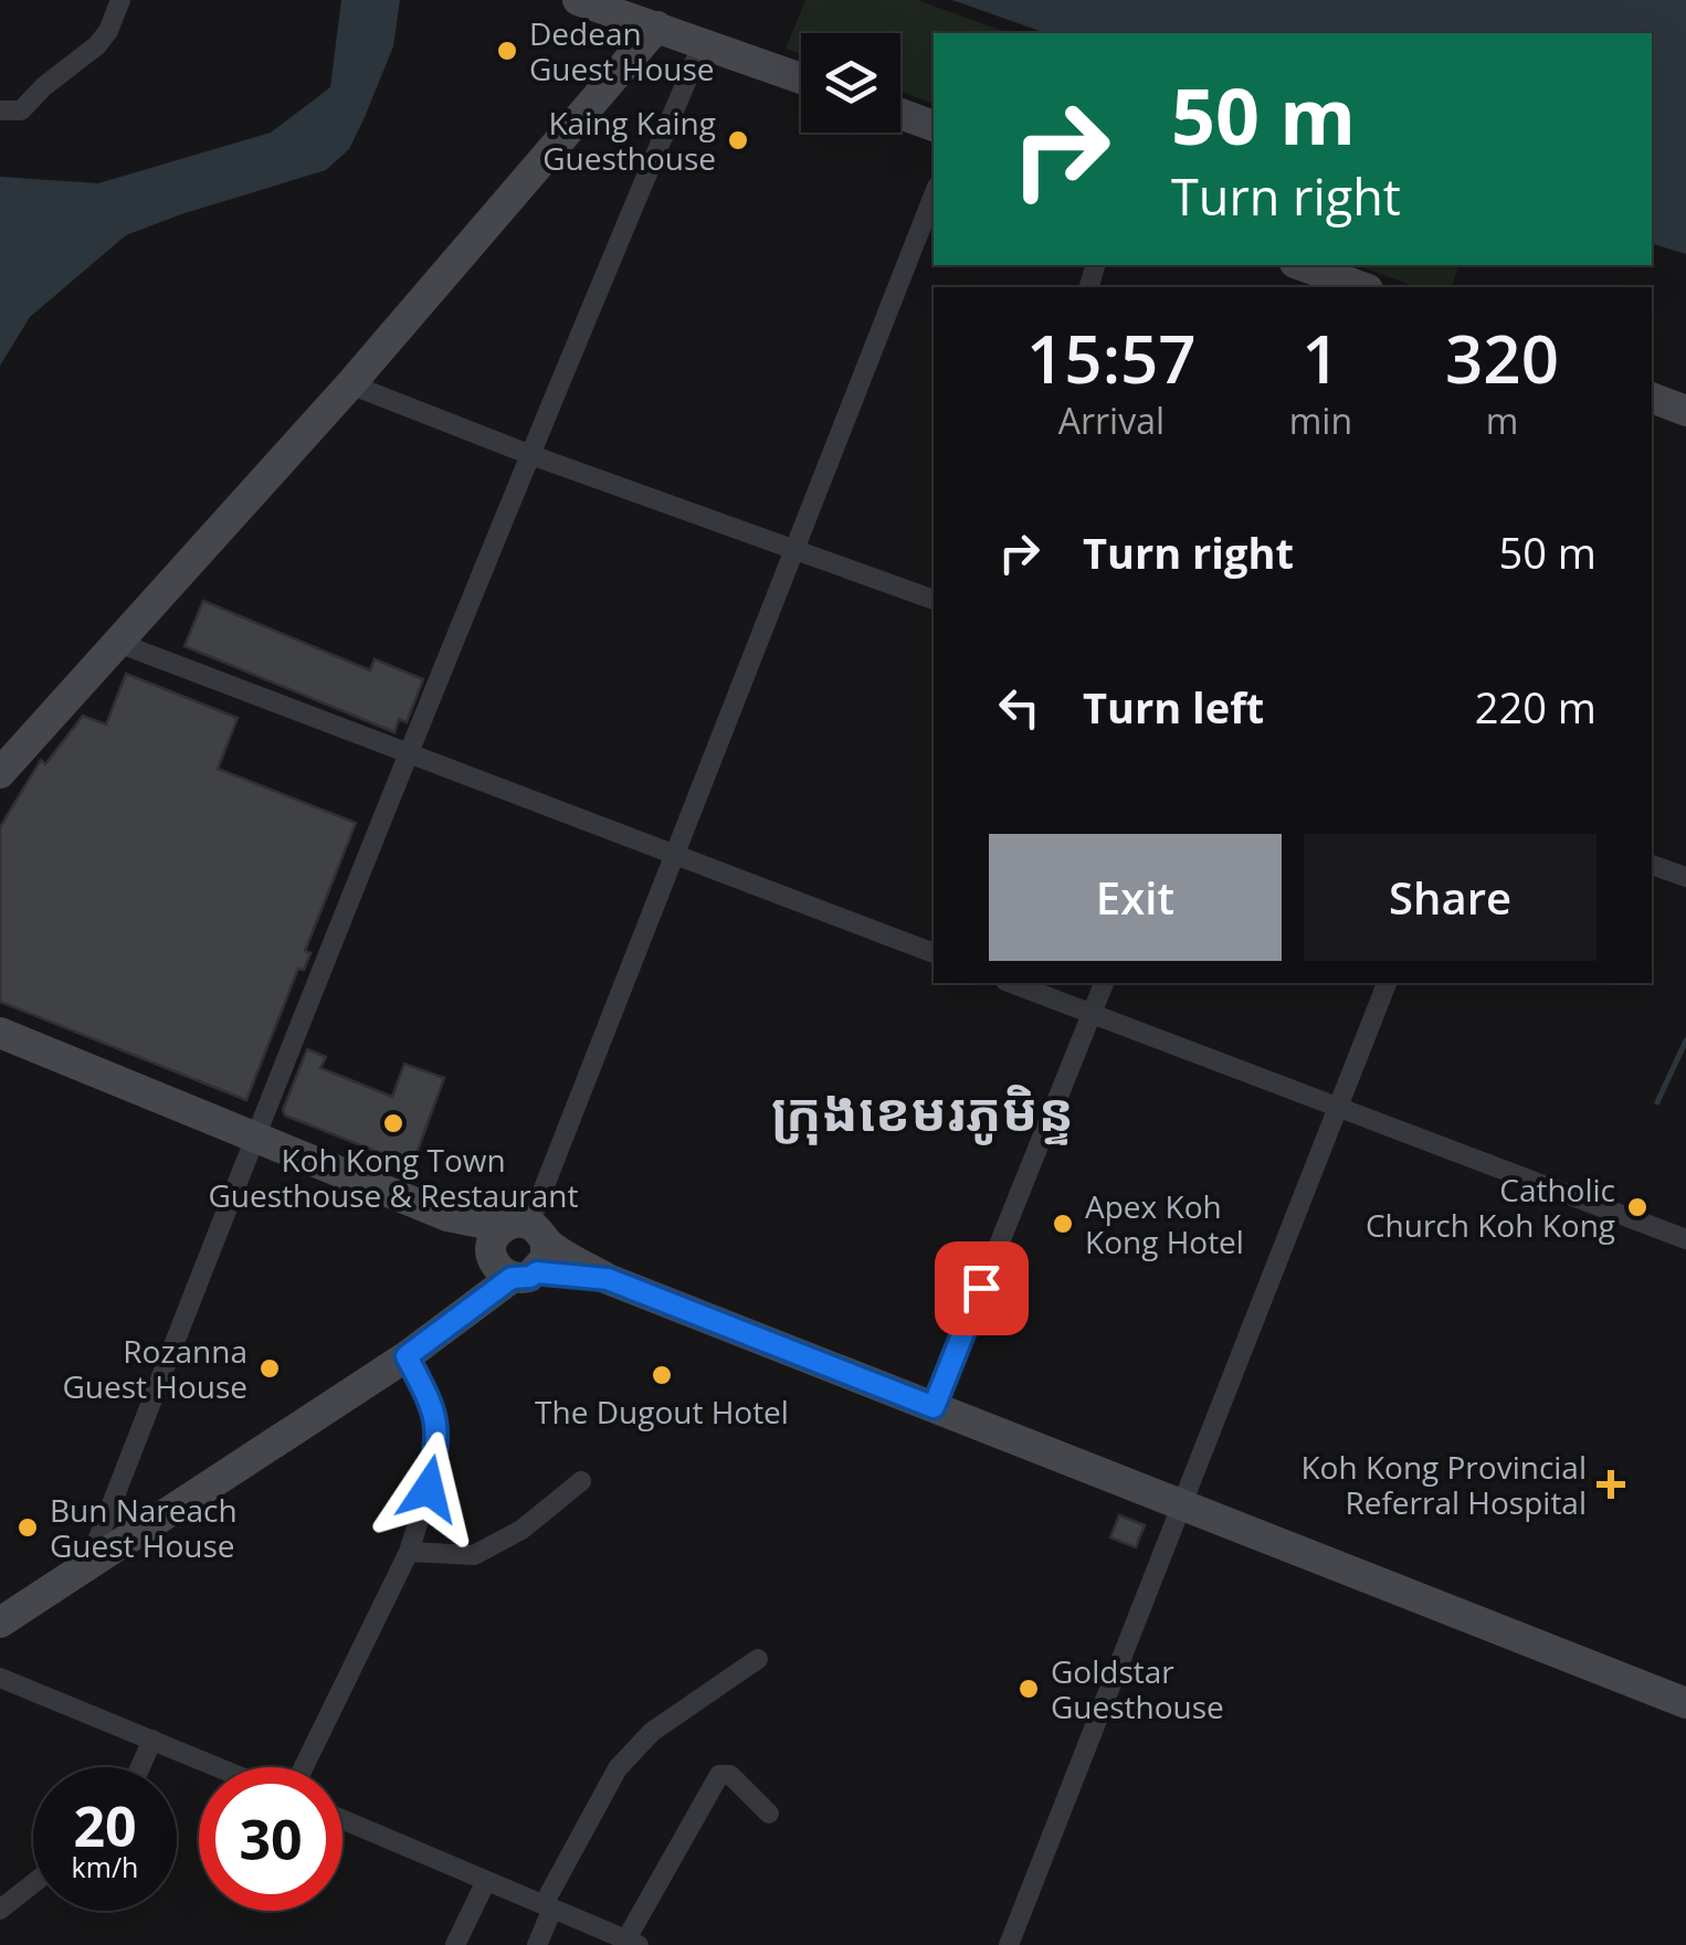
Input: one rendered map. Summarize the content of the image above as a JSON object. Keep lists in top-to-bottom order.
{
  "districts": ["ក្រុងខេមរភូមិន្ទ"],
  "places": {
    "other": [
      "Dedean Guest House",
      "Kaing Kaing Guesthouse",
      "Koh Kong Town Guesthouse & Restaurant",
      "Catholic Church Koh Kong",
      "Apex Koh Kong Hotel",
      "Rozanna Guest House",
      "The Dugout Hotel",
      "Bun Nareach Guest House",
      "Goldstar Guesthouse"
    ],
    "health": ["Koh Kong Provincial Referral Hospital"]
  },
  "page": {
    "turn": ["50 m", "Turn right"],
    "eta": [
      "15:57",
      "Arrival",
      "1",
      "min",
      "320",
      "m"
    ],
    "list": [
      {
        "name": "Turn right",
        "value": "50 m"
      },
      {
        "name": "Turn left",
        "value": "220 m"
      }
    ],
    "buttons": ["Exit", "Share"],
    "speed": "20 km/h",
    "limit": "30"
  }
}
